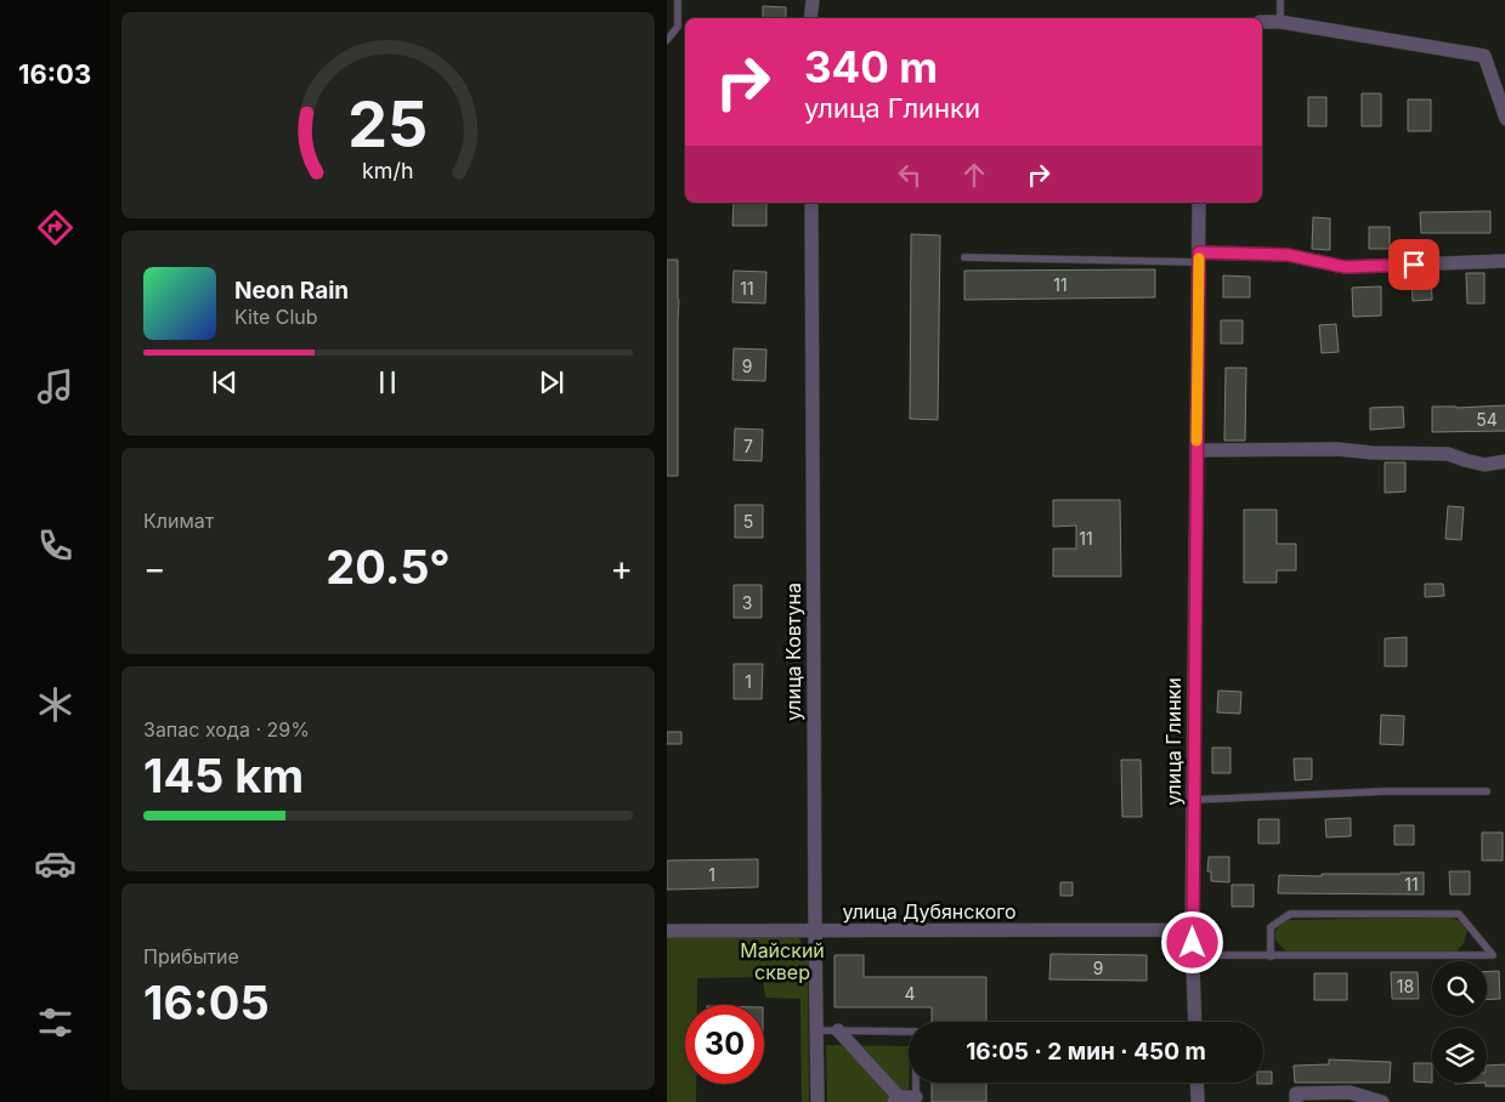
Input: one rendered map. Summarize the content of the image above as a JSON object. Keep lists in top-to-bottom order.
{
  "streets": {
    "street": ["улица Ковтуна", "улица Глинки", "улица Дубянского"]
  },
  "crossings": [
    ["улица Ковтуна", "улица Дубянского"],
    ["улица Глинки", "улица Дубянского"]
  ],
  "parks": ["Майский сквер"],
  "house_numbers": [
    "11",
    "11",
    "9",
    "54",
    "7",
    "5",
    "11",
    "3",
    "1",
    "1",
    "11",
    "9",
    "18",
    "4"
  ],
  "page": {
    "tabs": "16:03",
    "turn": ["340 m", "улица Глинки"],
    "song": ["Neon Rain", "Kite Club"],
    "tile": [
      "Климат",
      ["Запас хода · 29%", "145 km"],
      ["Прибытие", "16:05"]
    ],
    "heat": ["−", "20.5°", "+"],
    "limit": "30",
    "trip": "16:05 · 2 мин · 450 m",
    "gauge": ["25", "km/h"]
  }
}
